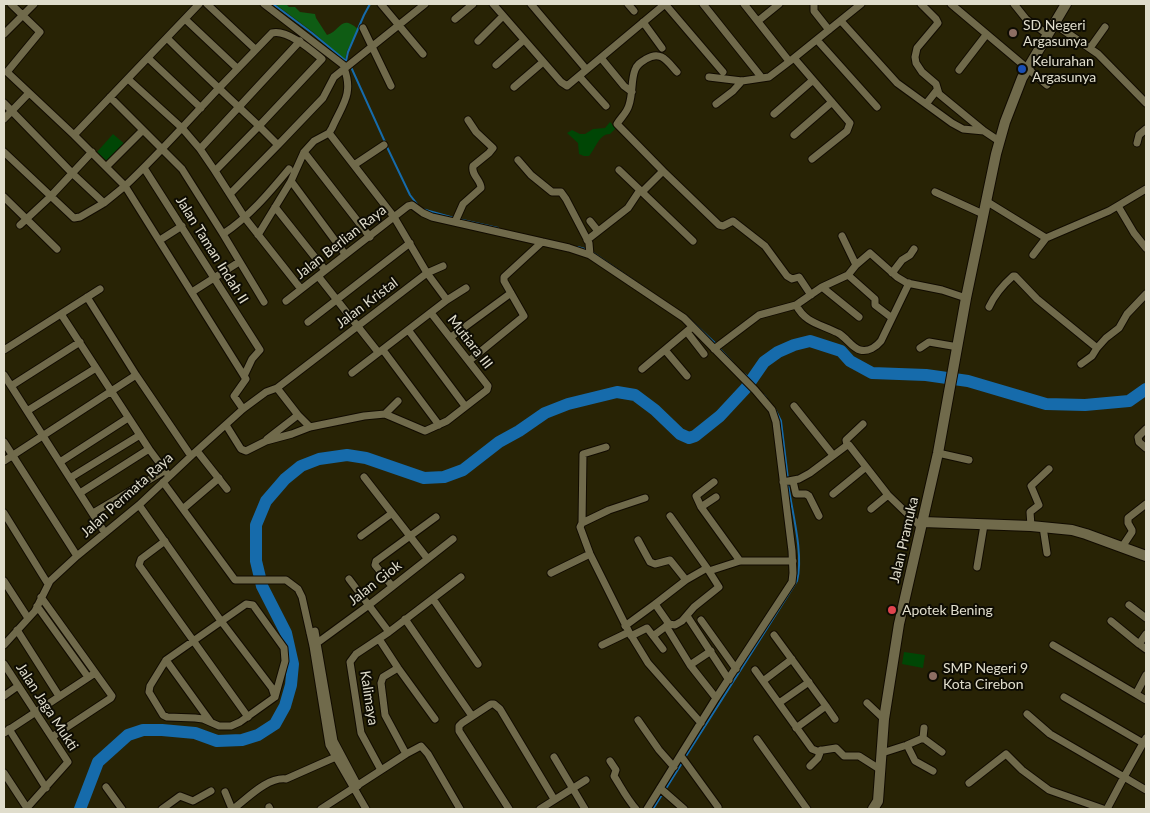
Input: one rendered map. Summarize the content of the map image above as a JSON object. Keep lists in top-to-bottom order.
{
  "streets": {
    "street": [
      "Jalan Berlian Raya",
      "Jalan Taman Indah II",
      "Jalan Kristal",
      "Mutiara III",
      "Jalan Permata Raya",
      "Jalan Pramuka",
      "Jalan Giok",
      "Kalimaya",
      "Jalan Jaga Mukti"
    ]
  },
  "crossings": [
    ["Jalan Kristal", "Jalan Permata Raya"]
  ],
  "places": [
    "SD Negeri Argasunya",
    "Kelurahan Argasunya",
    "Apotek Bening",
    "SMP Negeri 9 Kota Cirebon"
  ]
}
